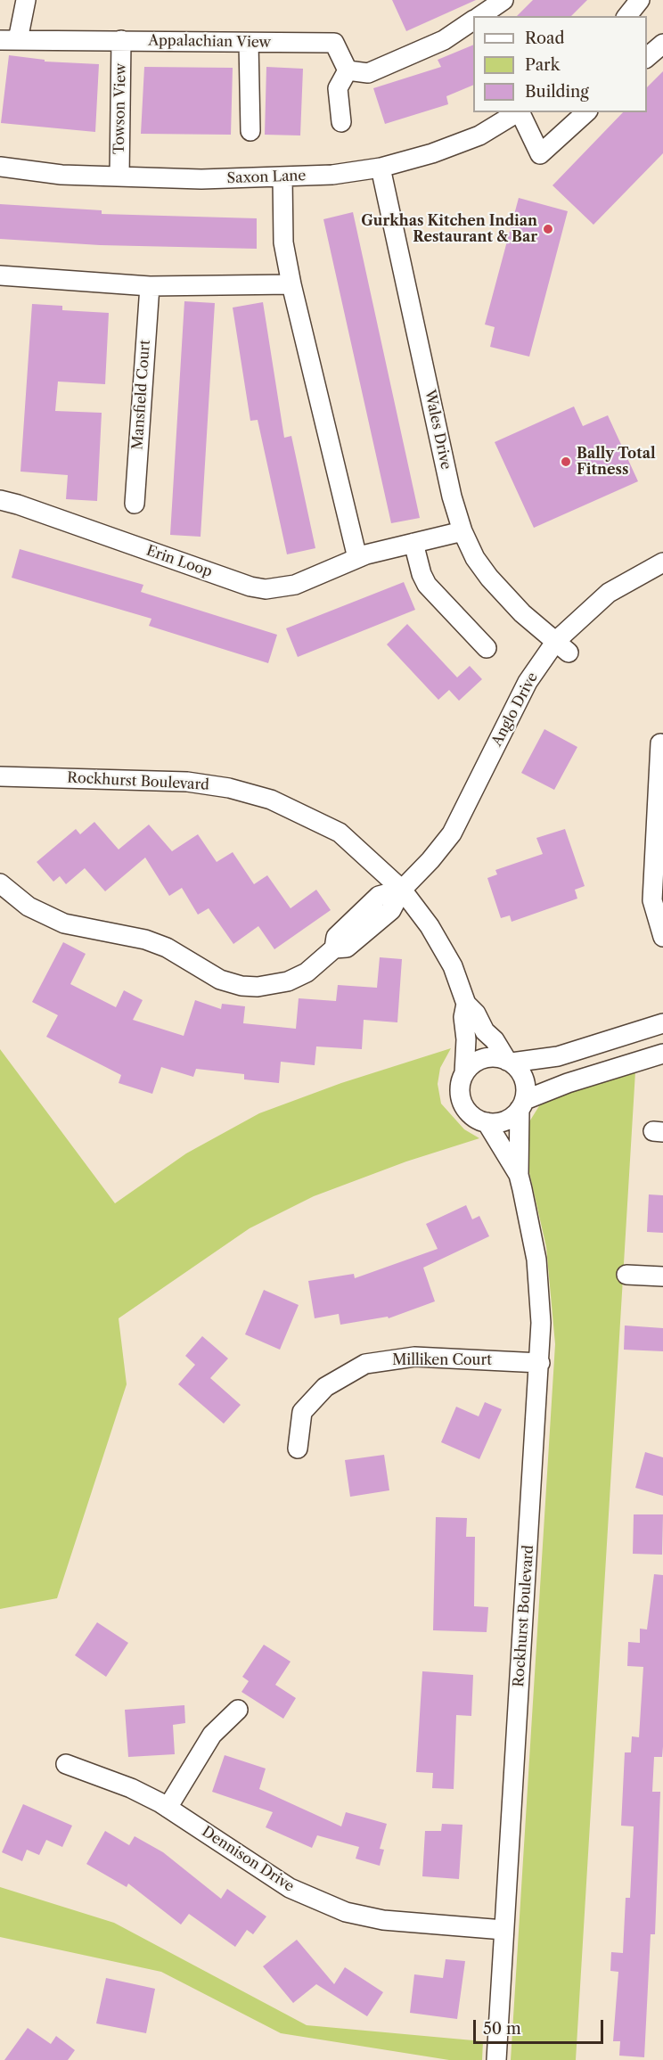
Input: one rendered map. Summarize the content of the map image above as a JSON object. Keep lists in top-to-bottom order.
{
  "streets": {
    "street": [
      "Appalachian View",
      "Towson View",
      "Saxon Lane",
      "Mansfield Court",
      "Wales Drive",
      "Erin Loop",
      "Anglo Drive",
      "Rockhurst Boulevard",
      "Milliken Court",
      "Dennison Drive"
    ]
  },
  "crossings": [
    ["Appalachian View", "Towson View"],
    ["Towson View", "Saxon Lane"],
    ["Saxon Lane", "Wales Drive"],
    ["Wales Drive", "Erin Loop"],
    ["Wales Drive", "Anglo Drive"],
    ["Anglo Drive", "Rockhurst Boulevard"],
    ["Rockhurst Boulevard", "Milliken Court"],
    ["Rockhurst Boulevard", "Dennison Drive"]
  ],
  "places": ["Gurkhas Kitchen Indian Restaurant & Bar", "Bally Total Fitness"],
  "legend": ["Road", "Park", "Building"],
  "scale_bar": "50 m"
}
